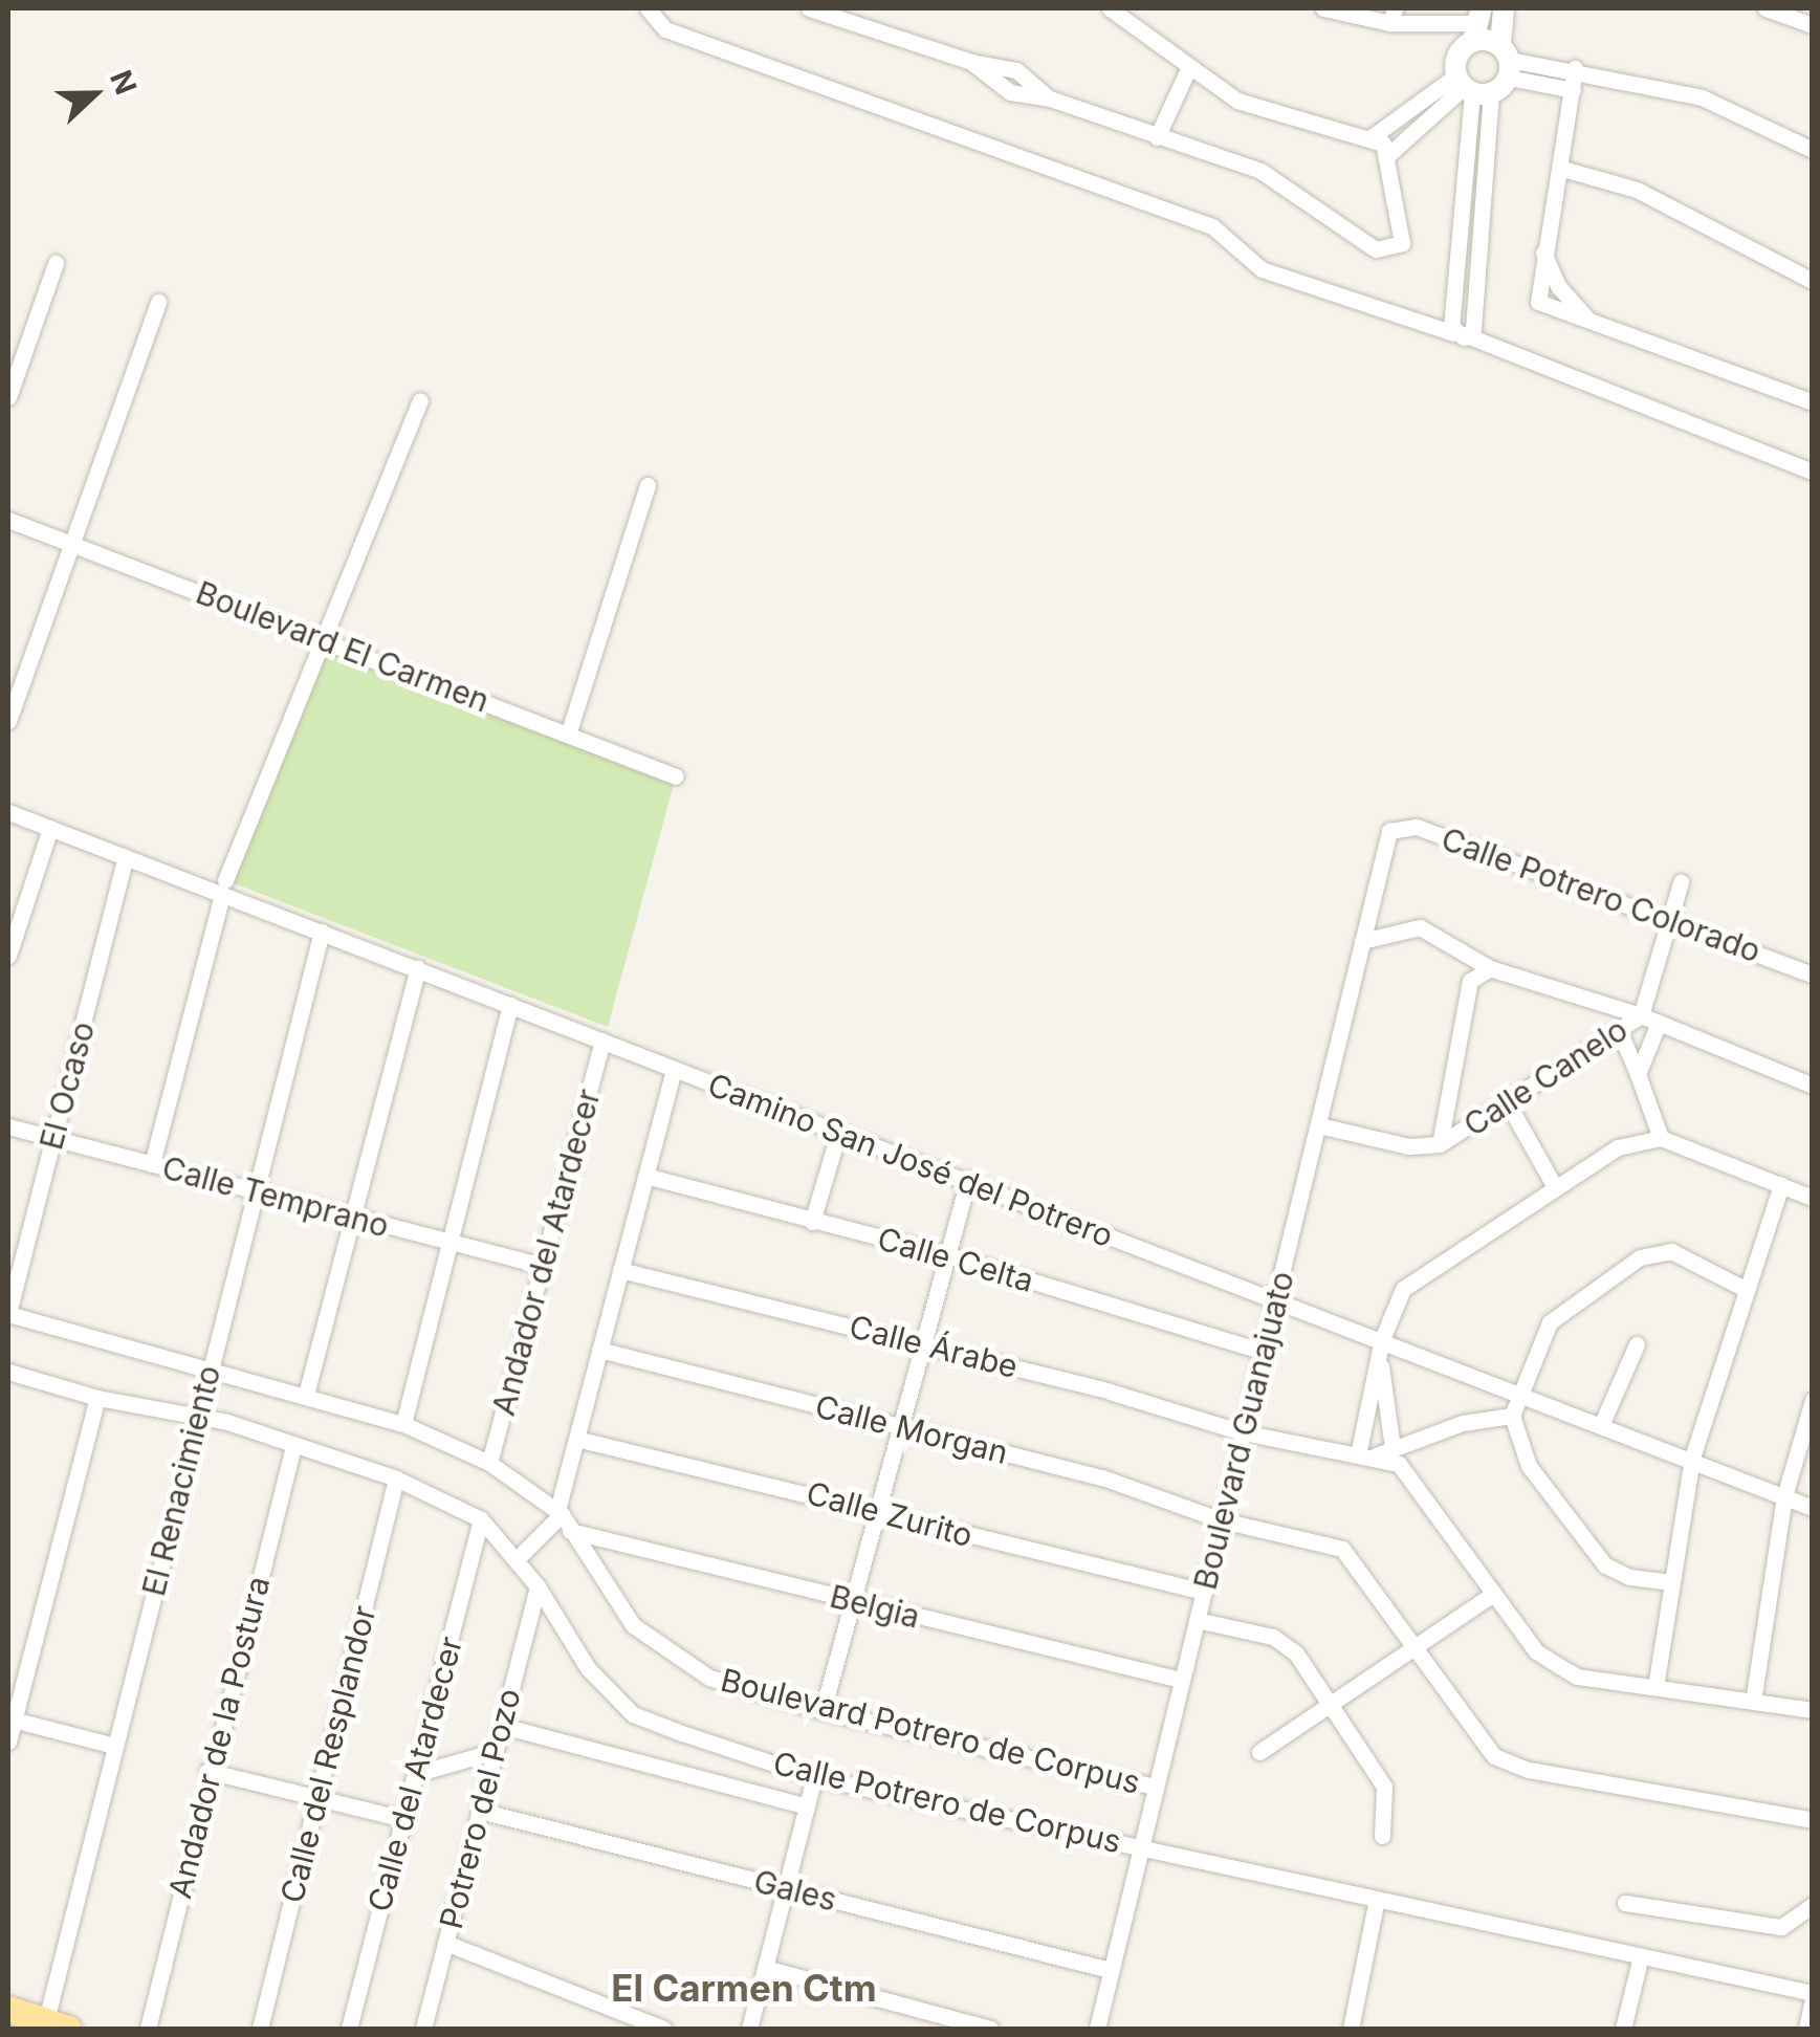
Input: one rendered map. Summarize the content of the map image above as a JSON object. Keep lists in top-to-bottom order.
{
  "streets": {
    "street": [
      "Boulevard El Carmen",
      "Calle Potrero Colorado",
      "Calle Canelo",
      "El Ocaso",
      "Camino San José del Potrero",
      "Calle Temprano",
      "Andador del Atardecer",
      "Calle Celta",
      "Calle Árabe",
      "Calle Morgan",
      "Boulevard Guanajuato",
      "El Renacimiento",
      "Calle Zurito",
      "Belgia",
      "Boulevard Potrero de Corpus",
      "Andador de la Postura",
      "Calle del Resplandor",
      "Calle del Atardecer",
      "Calle Potrero de Corpus",
      "Potrero del Pozo",
      "Gales"
    ]
  },
  "crossings": [
    ["Calle Potrero Colorado", "Calle Canelo"],
    ["Calle Potrero Colorado", "Boulevard Guanajuato"],
    ["Calle Canelo", "Boulevard Guanajuato"],
    ["El Ocaso", "Camino San José del Potrero"],
    ["El Ocaso", "Calle Temprano"],
    ["Camino San José del Potrero", "Andador del Atardecer"],
    ["Camino San José del Potrero", "Boulevard Guanajuato"],
    ["Camino San José del Potrero", "El Renacimiento"],
    ["Calle Temprano", "Andador del Atardecer"],
    ["Calle Temprano", "El Renacimiento"],
    ["Calle Celta", "Boulevard Guanajuato"],
    ["Calle Árabe", "Boulevard Guanajuato"],
    ["Calle Morgan", "Boulevard Guanajuato"],
    ["Boulevard Guanajuato", "Calle Zurito"],
    ["Boulevard Guanajuato", "Belgia"],
    ["Boulevard Guanajuato", "Boulevard Potrero de Corpus"],
    ["Boulevard Guanajuato", "Calle Potrero de Corpus"],
    ["Boulevard Guanajuato", "Gales"],
    ["El Renacimiento", "Calle Potrero de Corpus"],
    ["Belgia", "Boulevard Potrero de Corpus"],
    ["Andador de la Postura", "Calle Potrero de Corpus"],
    ["Calle del Resplandor", "Calle Potrero de Corpus"],
    ["Calle del Atardecer", "Calle Potrero de Corpus"],
    ["Calle Potrero de Corpus", "Potrero del Pozo"],
    ["Potrero del Pozo", "Gales"]
  ],
  "districts": ["El Carmen Ctm"],
  "north": "right"
}
